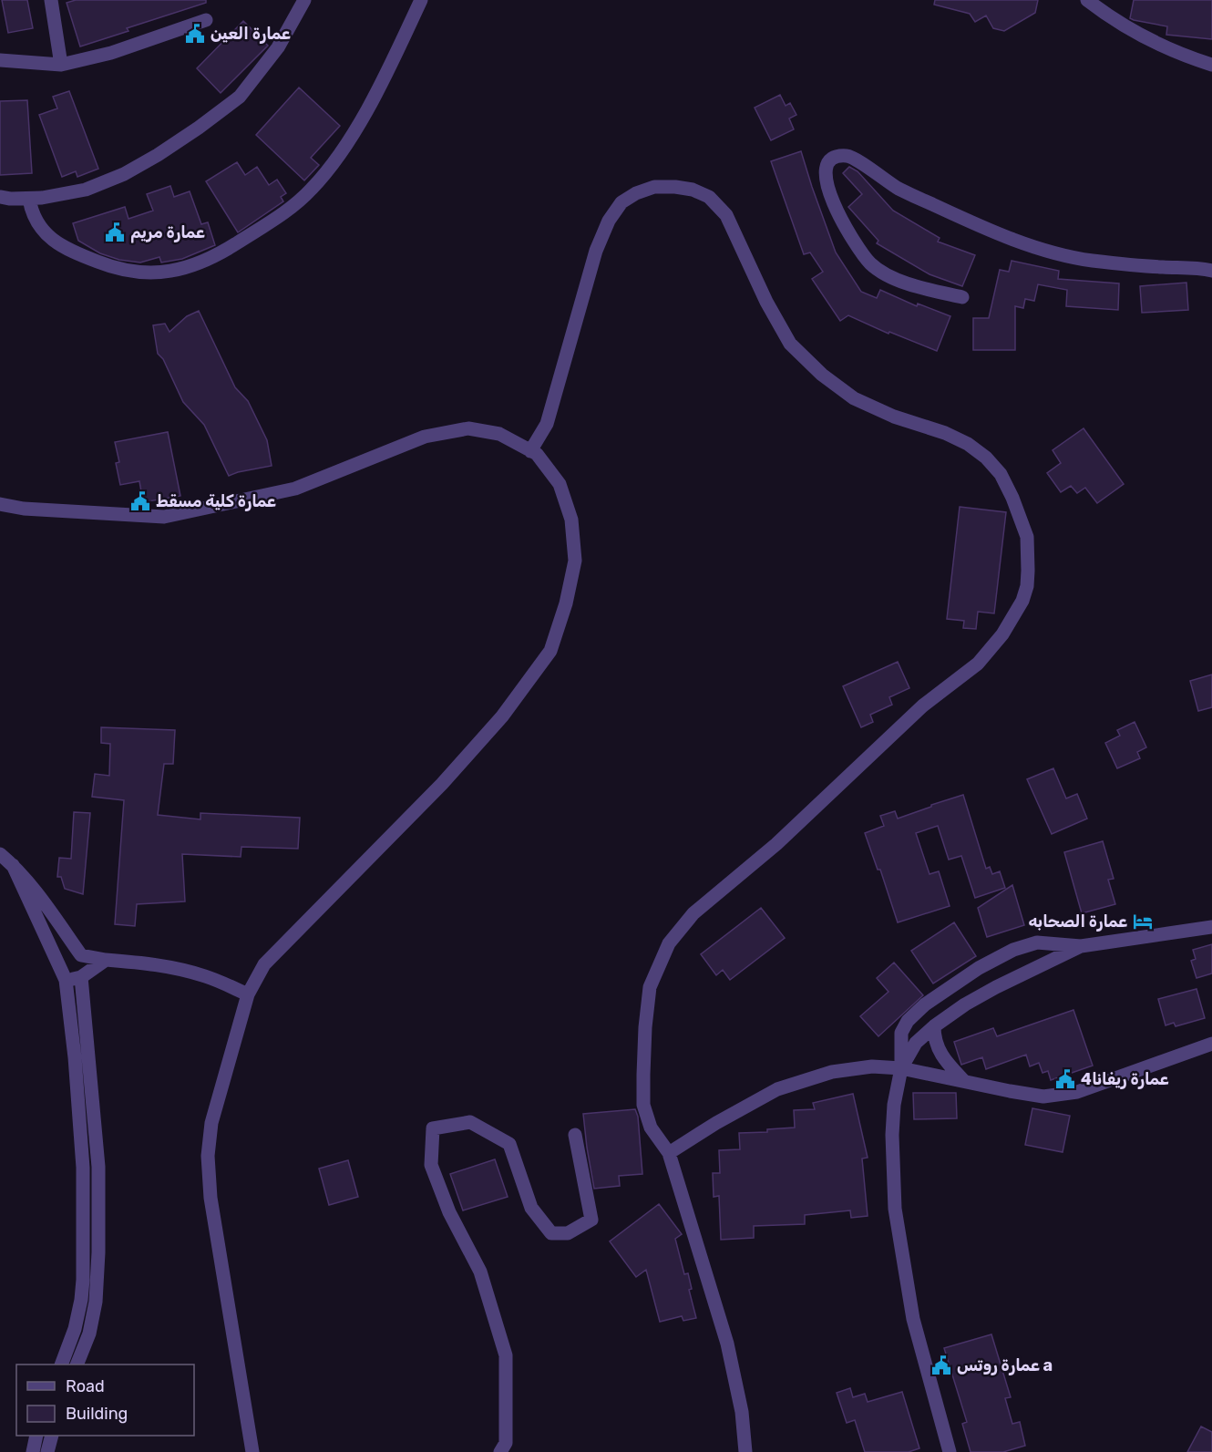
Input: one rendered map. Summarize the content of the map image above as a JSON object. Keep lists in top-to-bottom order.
{
  "places": {
    "public building": [
      "عمارة العين",
      "عمارة مريم",
      "عمارة كلية مسقط",
      "عمارة ريفانا4",
      "عمارة روتس a"
    ],
    "hotel": ["عمارة الصحابه"]
  },
  "legend": ["Road", "Building"]
}
